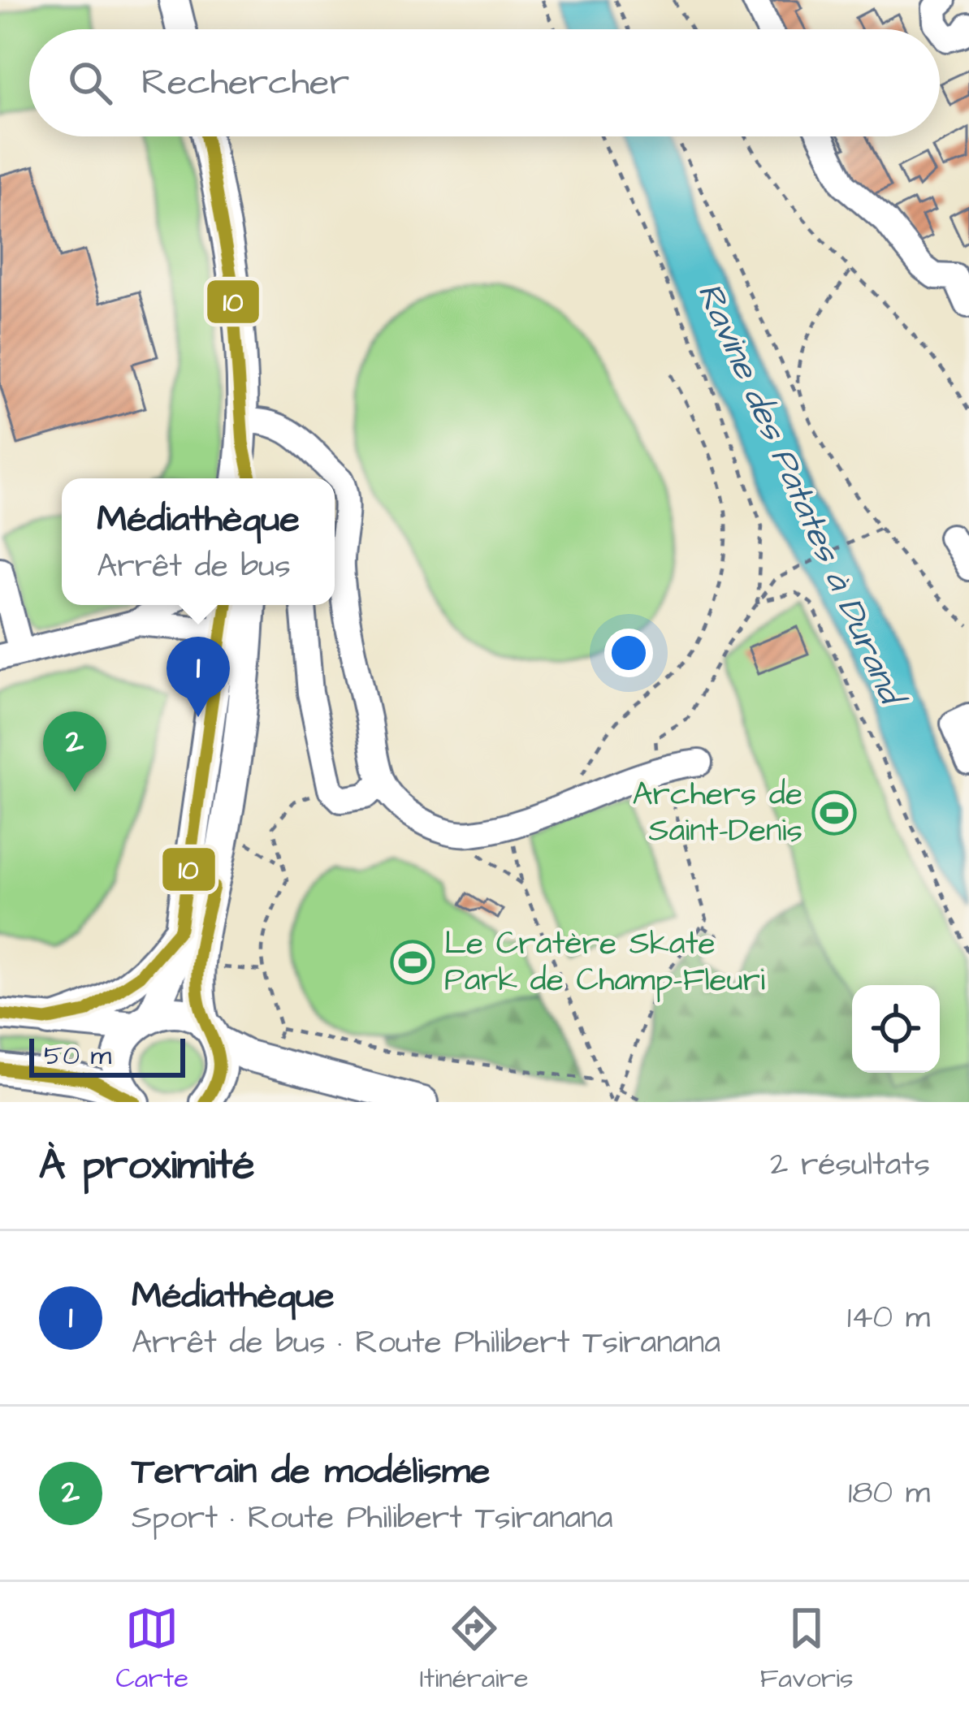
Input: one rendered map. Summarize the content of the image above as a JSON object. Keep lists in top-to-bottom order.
{
  "water": ["Ravine des Patates à Durand"],
  "places": {
    "sports": ["Archers de Saint-Denis", "Le Cratère Skate Park de Champ-Fleuri"]
  },
  "lines": ["transit line 10"],
  "scale_bar": "50 m",
  "page": {
    "search": "Rechercher",
    "popup": ["Médiathèque", "Arrêt de bus"],
    "pins": ["1", "2"],
    "scale": "50 m",
    "heading": ["À proximité", "2 résultats"],
    "list": [
      {
        "mark": "1",
        "name": "Médiathèque",
        "note": "Arrêt de bus · Route Philibert Tsiranana",
        "value": "140 m"
      },
      {
        "mark": "2",
        "name": "Terrain de modélisme",
        "note": "Sport · Route Philibert Tsiranana",
        "value": "180 m"
      }
    ],
    "nav": ["Carte", "Itinéraire", "Favoris"]
  }
}
